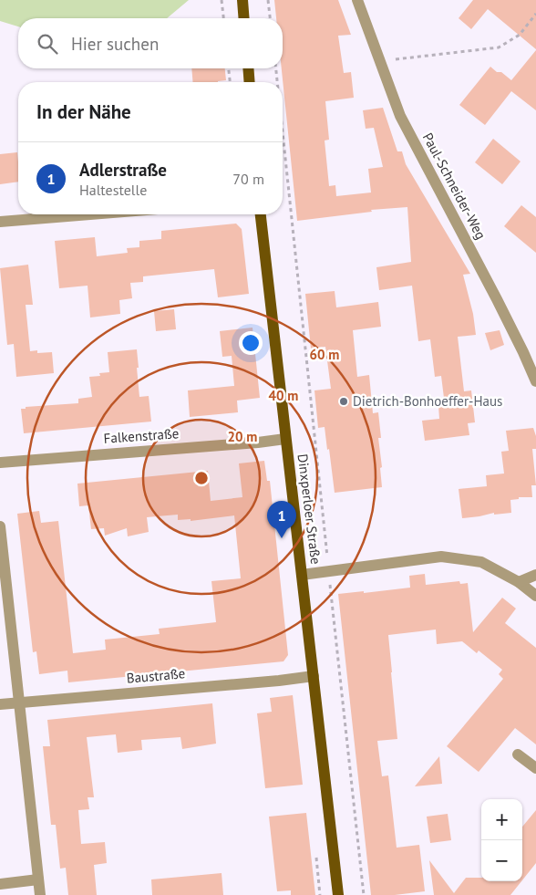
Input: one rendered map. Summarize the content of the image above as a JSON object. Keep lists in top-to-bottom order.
{
  "streets": {
    "main road": ["Dinxperloer Straße"],
    "street": ["Paul-Schneider-Weg", "Falkenstraße", "Baustraße"]
  },
  "crossings": [
    ["Falkenstraße", "Dinxperloer Straße"],
    ["Dinxperloer Straße", "Baustraße"]
  ],
  "places": ["Dietrich-Bonhoeffer-Haus"],
  "page": {
    "search": "Hier suchen",
    "heading": "In der Nähe",
    "list": [
      {
        "mark": "1",
        "name": "Adlerstraße",
        "note": "Haltestelle",
        "value": "70 m"
      }
    ],
    "pins": "1",
    "map_buttons": ["+", "−"]
  },
  "rings": ["60 m", "40 m", "20 m"]
}
